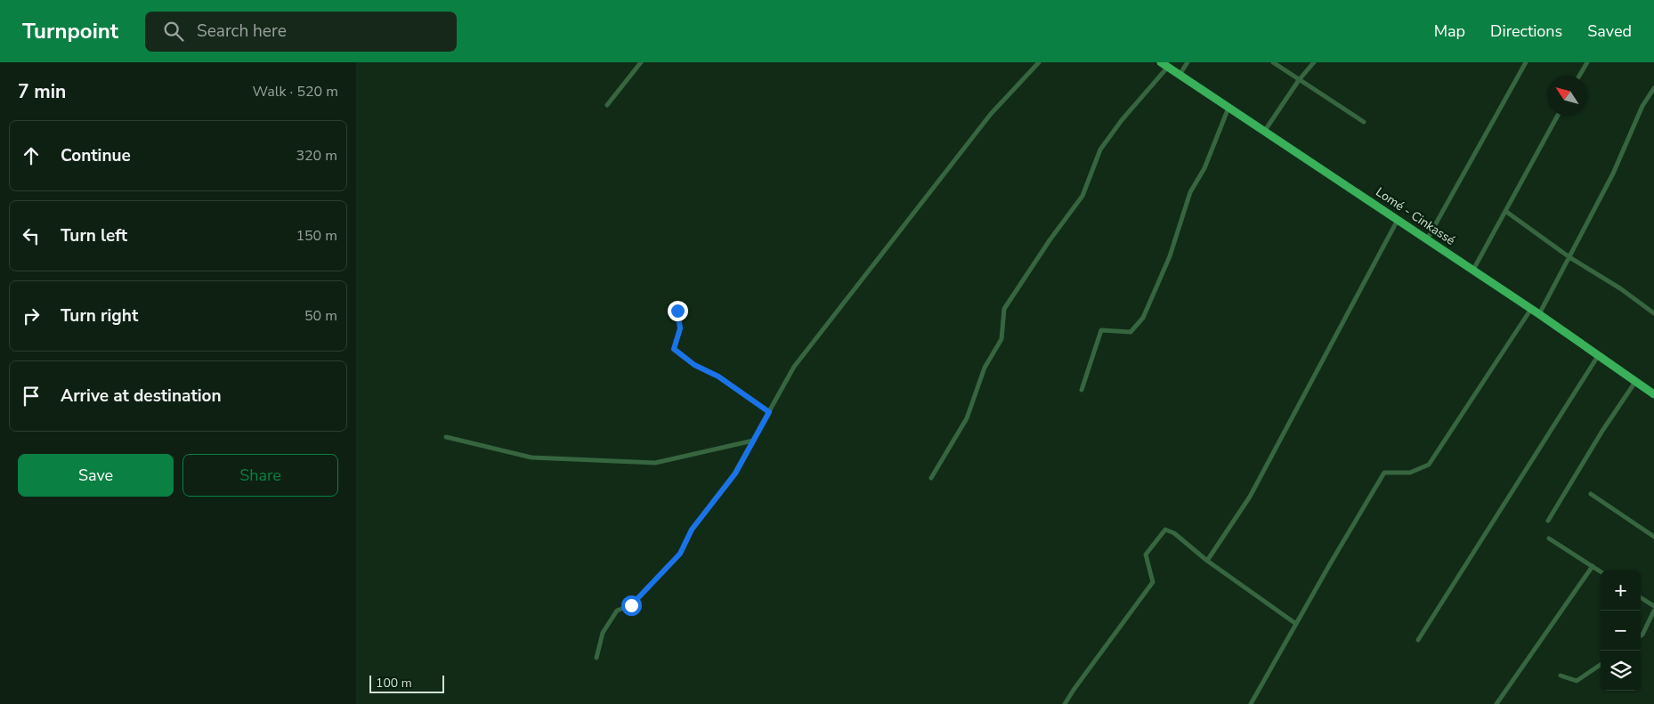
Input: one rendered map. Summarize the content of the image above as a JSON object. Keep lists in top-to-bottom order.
{
  "streets": {
    "highway": ["Lomé - Cinkassé"]
  },
  "scale_bar": "100 m",
  "north": "top left",
  "page": {
    "header": "Turnpoint",
    "search": "Search here",
    "nav": ["Map", "Directions", "Saved"],
    "heading": ["7 min", "Walk · 520 m"],
    "list": [
      ["Continue", "320 m"],
      ["Turn left", "150 m"],
      ["Turn right", "50 m"],
      "Arrive at destination"
    ],
    "buttons": ["Save", "Share"],
    "map_buttons": ["+", "−"],
    "scale": "100 m"
  }
}
